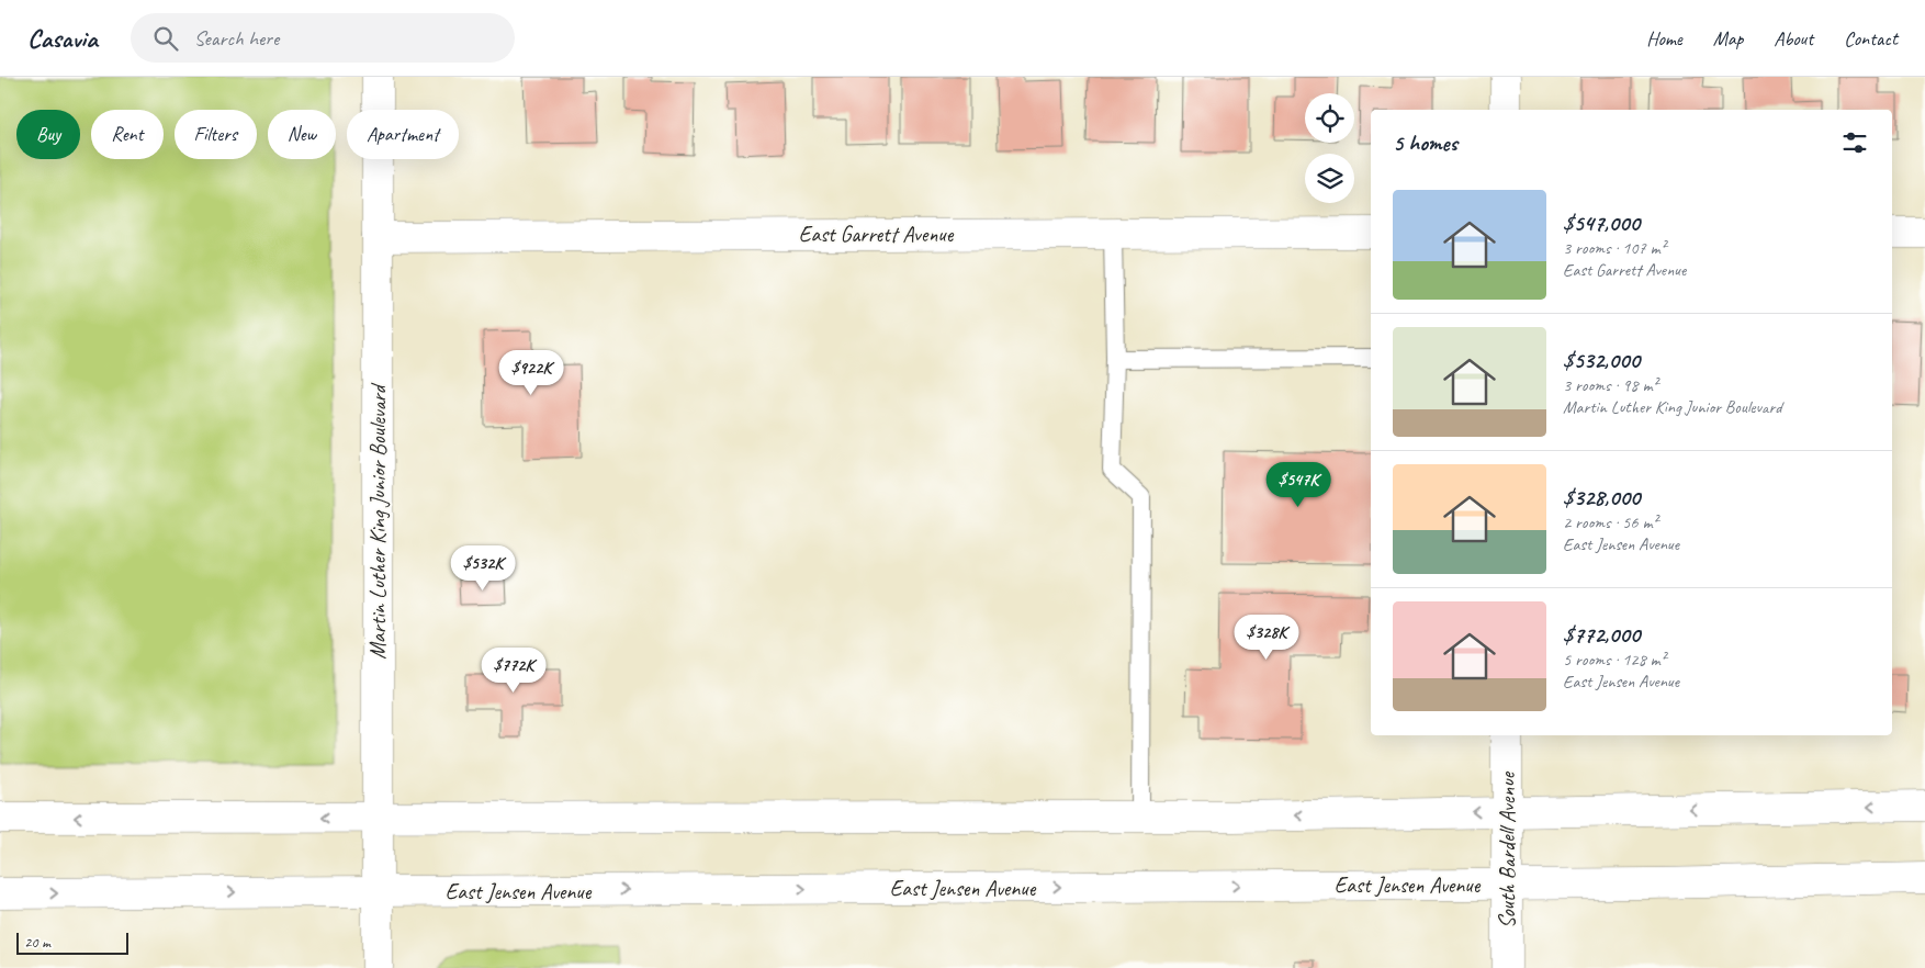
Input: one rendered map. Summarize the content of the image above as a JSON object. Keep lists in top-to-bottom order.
{
  "streets": {
    "main road": [
      "East Garrett Avenue",
      "Martin Luther King Junior Boulevard",
      "South Bardell Avenue",
      "East Jensen Avenue"
    ]
  },
  "crossings": [
    ["East Garrett Avenue", "Martin Luther King Junior Boulevard"],
    ["Martin Luther King Junior Boulevard", "East Jensen Avenue"],
    ["South Bardell Avenue", "East Jensen Avenue"]
  ],
  "scale_bar": "20 m",
  "page": {
    "header": "Casavia",
    "search": "Search here",
    "nav": [
      "Home",
      "Map",
      "About",
      "Contact"
    ],
    "chip": [
      "Buy",
      "Rent",
      "Filters",
      "New",
      "Apartment"
    ],
    "heading": "5 homes",
    "list": [
      {
        "name": "$547,000",
        "note": "3 rooms · 107 m² · East Garrett Avenue"
      },
      {
        "name": "$532,000",
        "note": "3 rooms · 98 m² · Martin Luther King Junior Boulevard"
      },
      {
        "name": "$328,000",
        "note": "2 rooms · 56 m² · East Jensen Avenue"
      },
      {
        "name": "$772,000",
        "note": "5 rooms · 128 m² · East Jensen Avenue"
      }
    ],
    "price": [
      "$922K",
      "$547K",
      "$532K",
      "$328K",
      "$772K"
    ],
    "scale": "20 m"
  }
}
